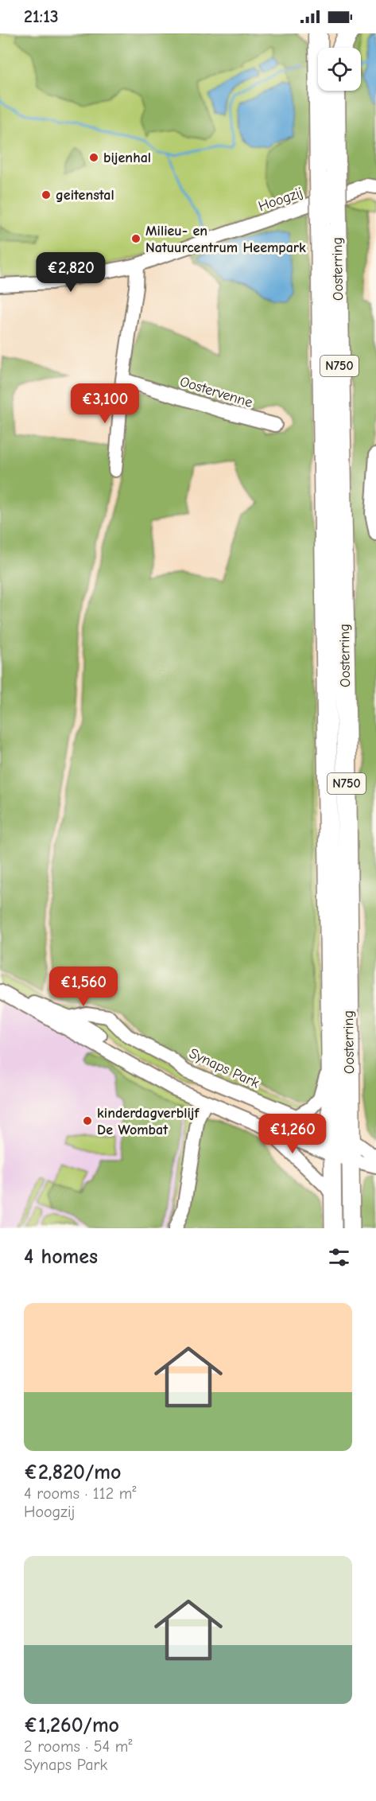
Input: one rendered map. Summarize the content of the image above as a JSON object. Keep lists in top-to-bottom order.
{
  "streets": {
    "highway": ["Oosterring", "N750"],
    "street": ["Hoogzij", "Oostervenne", "Synaps Park"]
  },
  "crossings": [
    ["Oosterring", "Synaps Park"]
  ],
  "places": [
    "bijenhal",
    "geitenstal",
    "Milieu- en Natuurcentrum Heempark",
    "kinderdagverblijf De Wombat"
  ],
  "page": {
    "status": "21:13",
    "price": [
      "€2,820",
      "€3,100",
      "€1,560",
      "€1,260"
    ],
    "heading": "4 homes",
    "list": [
      {
        "name": "€2,820/mo",
        "note": "4 rooms · 112 m² · Hoogzij"
      },
      {
        "name": "€1,260/mo",
        "note": "2 rooms · 54 m² · Synaps Park"
      }
    ]
  }
}
